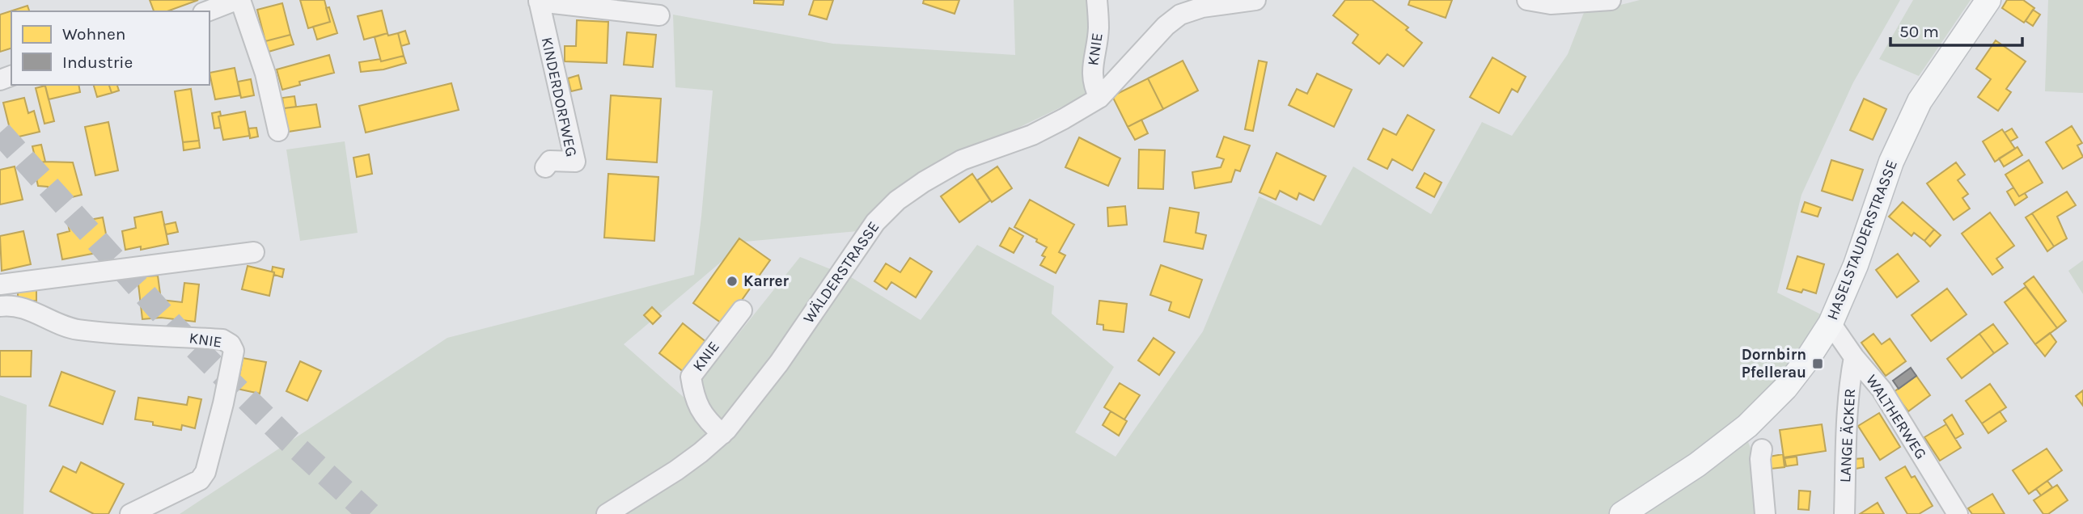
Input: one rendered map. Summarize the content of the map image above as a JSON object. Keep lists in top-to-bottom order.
{
  "streets": {
    "main road": ["HASELSTAUDERSTRASSE"],
    "street": [
      "KNIE",
      "KINDERDORFWEG",
      "WÄLDERSTRASSE",
      "WALTHERWEG",
      "LANGE ÄCKER"
    ]
  },
  "crossings": [
    ["KNIE", "WÄLDERSTRASSE"],
    ["HASELSTAUDERSTRASSE", "WALTHERWEG"],
    ["WALTHERWEG", "LANGE ÄCKER"]
  ],
  "places": {
    "other": ["Karrer"],
    "transit": ["Dornbirn Pfellerau"]
  },
  "legend": ["Wohnen", "Industrie"],
  "scale_bar": "50 m"
}
